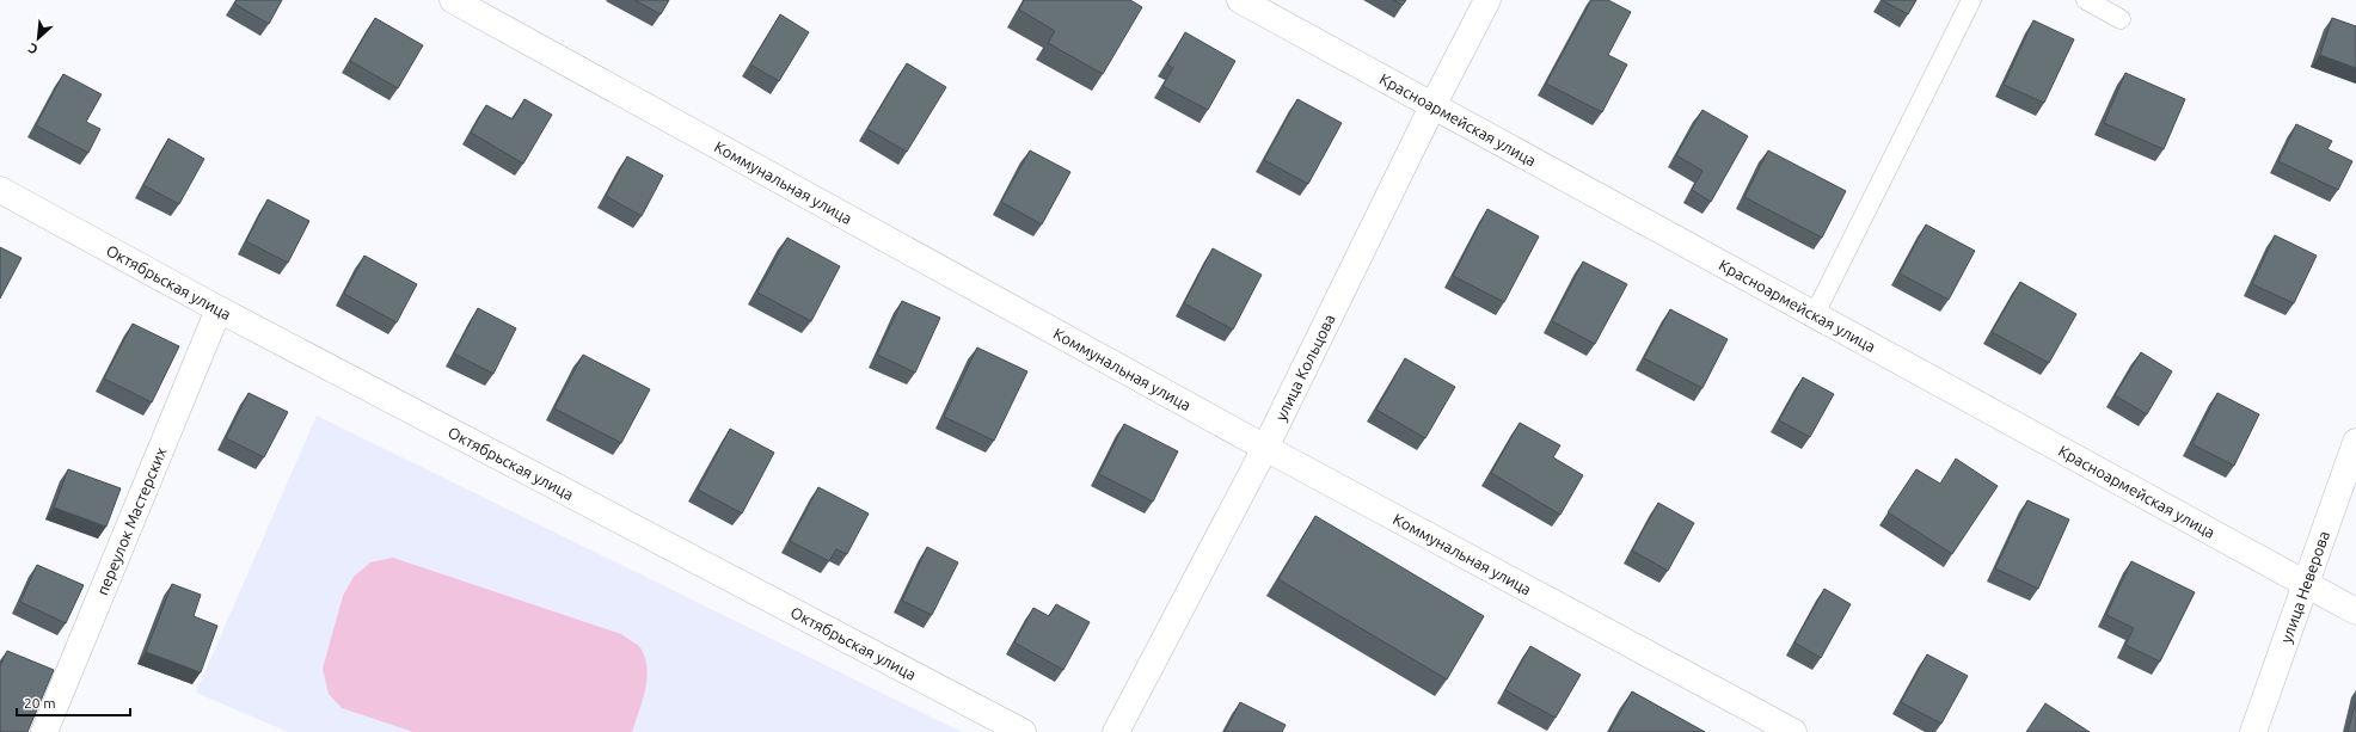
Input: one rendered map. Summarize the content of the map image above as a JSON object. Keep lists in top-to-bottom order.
{
  "streets": {
    "street": [
      "Красноармейская улица",
      "Коммунальная улица",
      "Октябрьская улица",
      "улица Кольцова",
      "переулок Мастерских",
      "улица Неверова"
    ]
  },
  "crossings": [
    ["Красноармейская улица", "улица Кольцова"],
    ["Красноармейская улица", "улица Неверова"],
    ["Коммунальная улица", "улица Кольцова"],
    ["Октябрьская улица", "переулок Мастерских"]
  ],
  "scale_bar": "20 m",
  "north": "bottom left"
}
